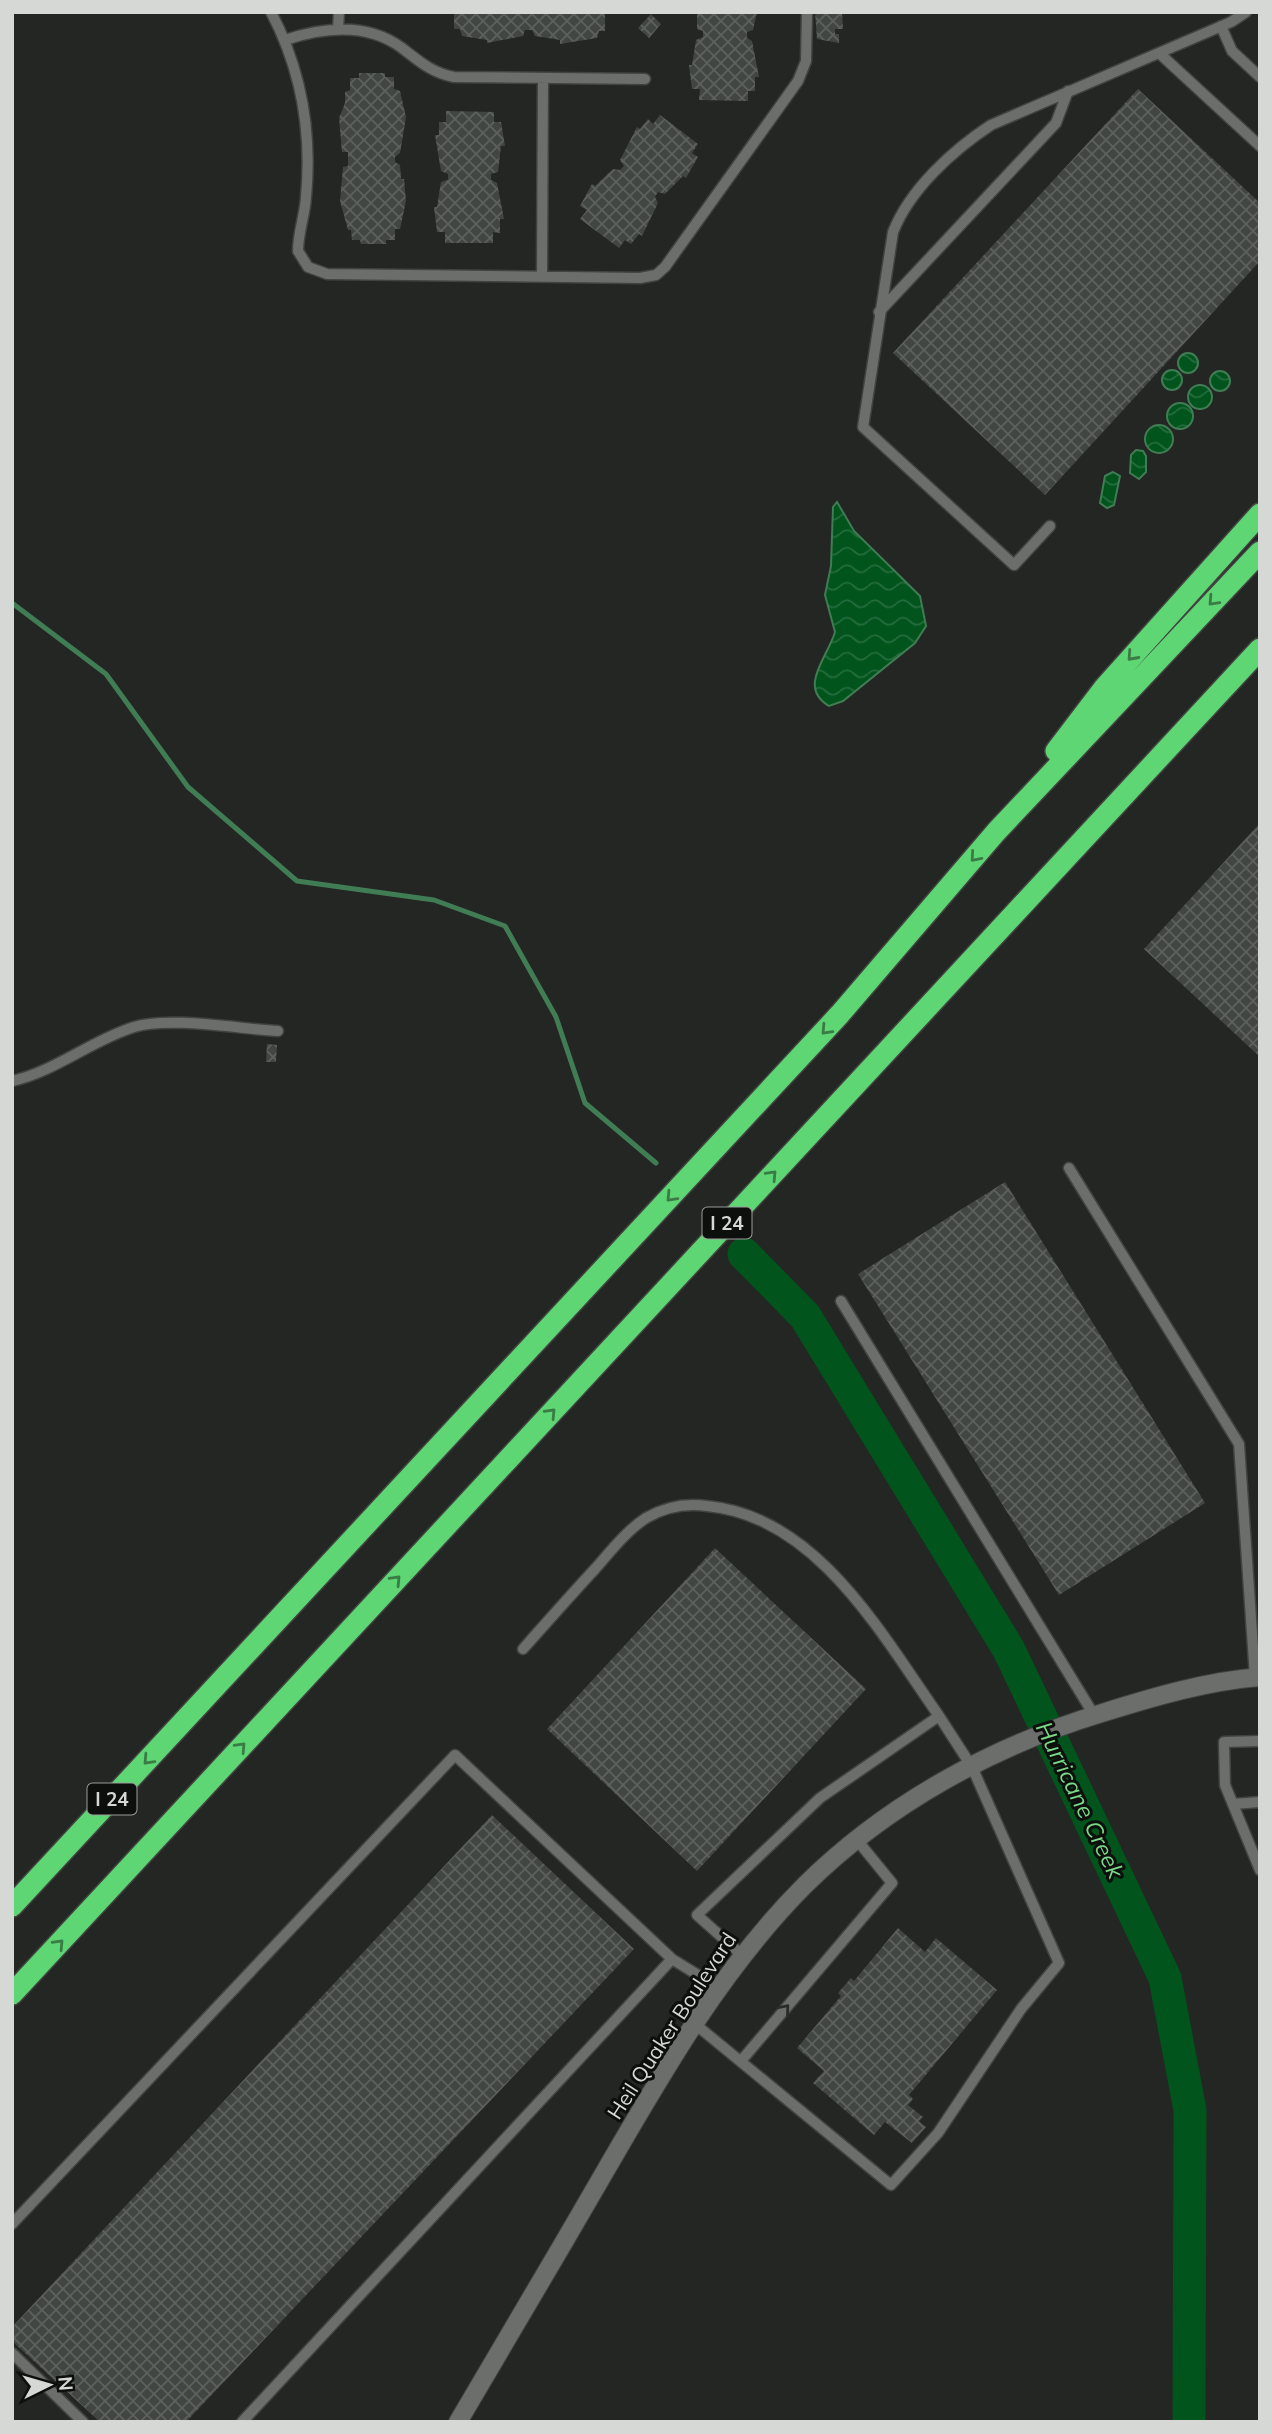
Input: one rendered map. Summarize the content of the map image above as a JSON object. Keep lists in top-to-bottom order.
{
  "streets": {
    "highway": ["I 24"],
    "street": ["Heil Quaker Boulevard"]
  },
  "water": ["Hurricane Creek"],
  "north": "right"
}
